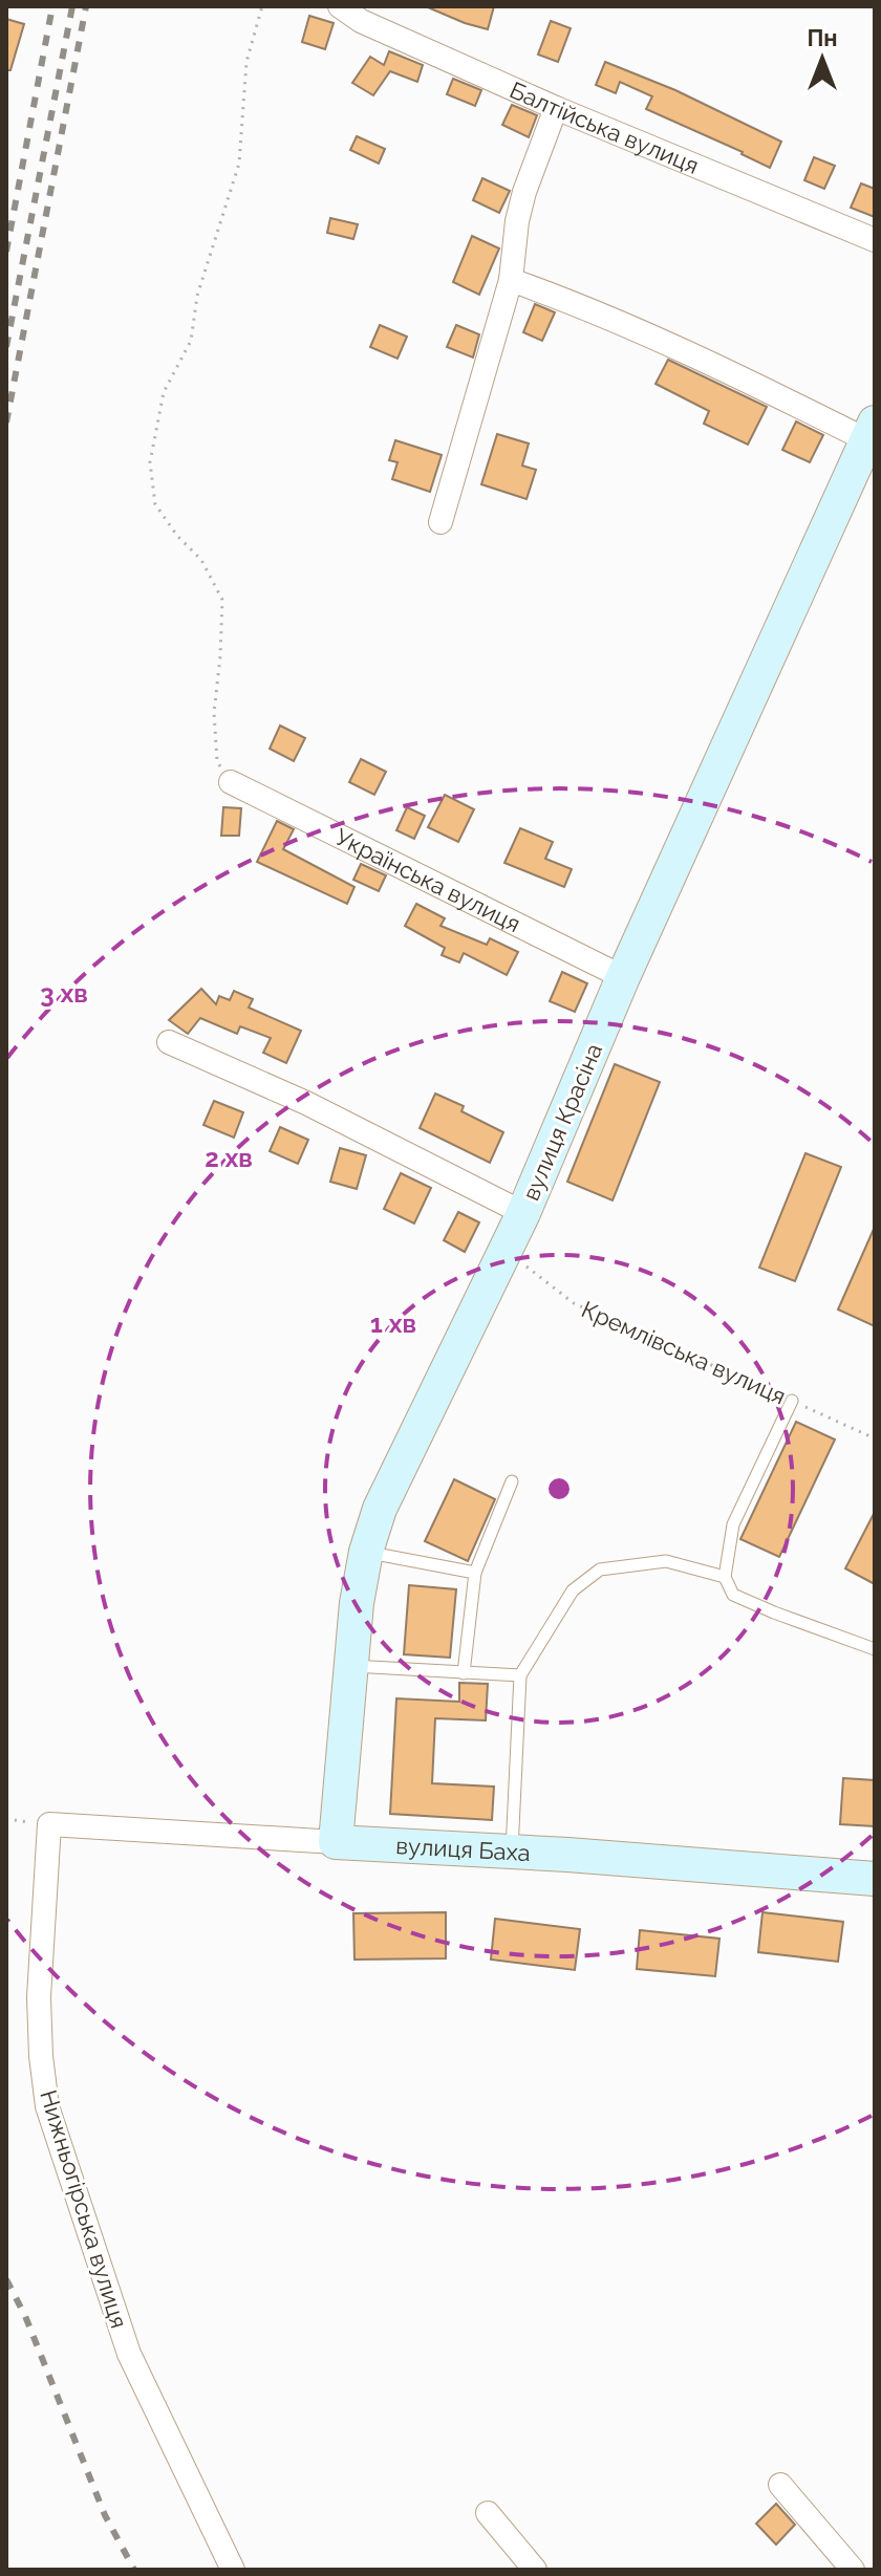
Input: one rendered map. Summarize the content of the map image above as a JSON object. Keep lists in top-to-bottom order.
{
  "streets": {
    "street": [
      "Балтійська вулиця",
      "Українська вулиця",
      "вулиця Красіна",
      "вулиця Баха",
      "Нижньогірська вулиця"
    ],
    "path": ["Кремлівська вулиця"]
  },
  "crossings": [
    ["Українська вулиця", "вулиця Красіна"],
    ["вулиця Красіна", "Кремлівська вулиця"],
    ["вулиця Красіна", "вулиця Баха"],
    ["вулиця Баха", "Нижньогірська вулиця"]
  ],
  "north": "top",
  "rings": ["3 хв", "2 хв", "1 хв"]
}
